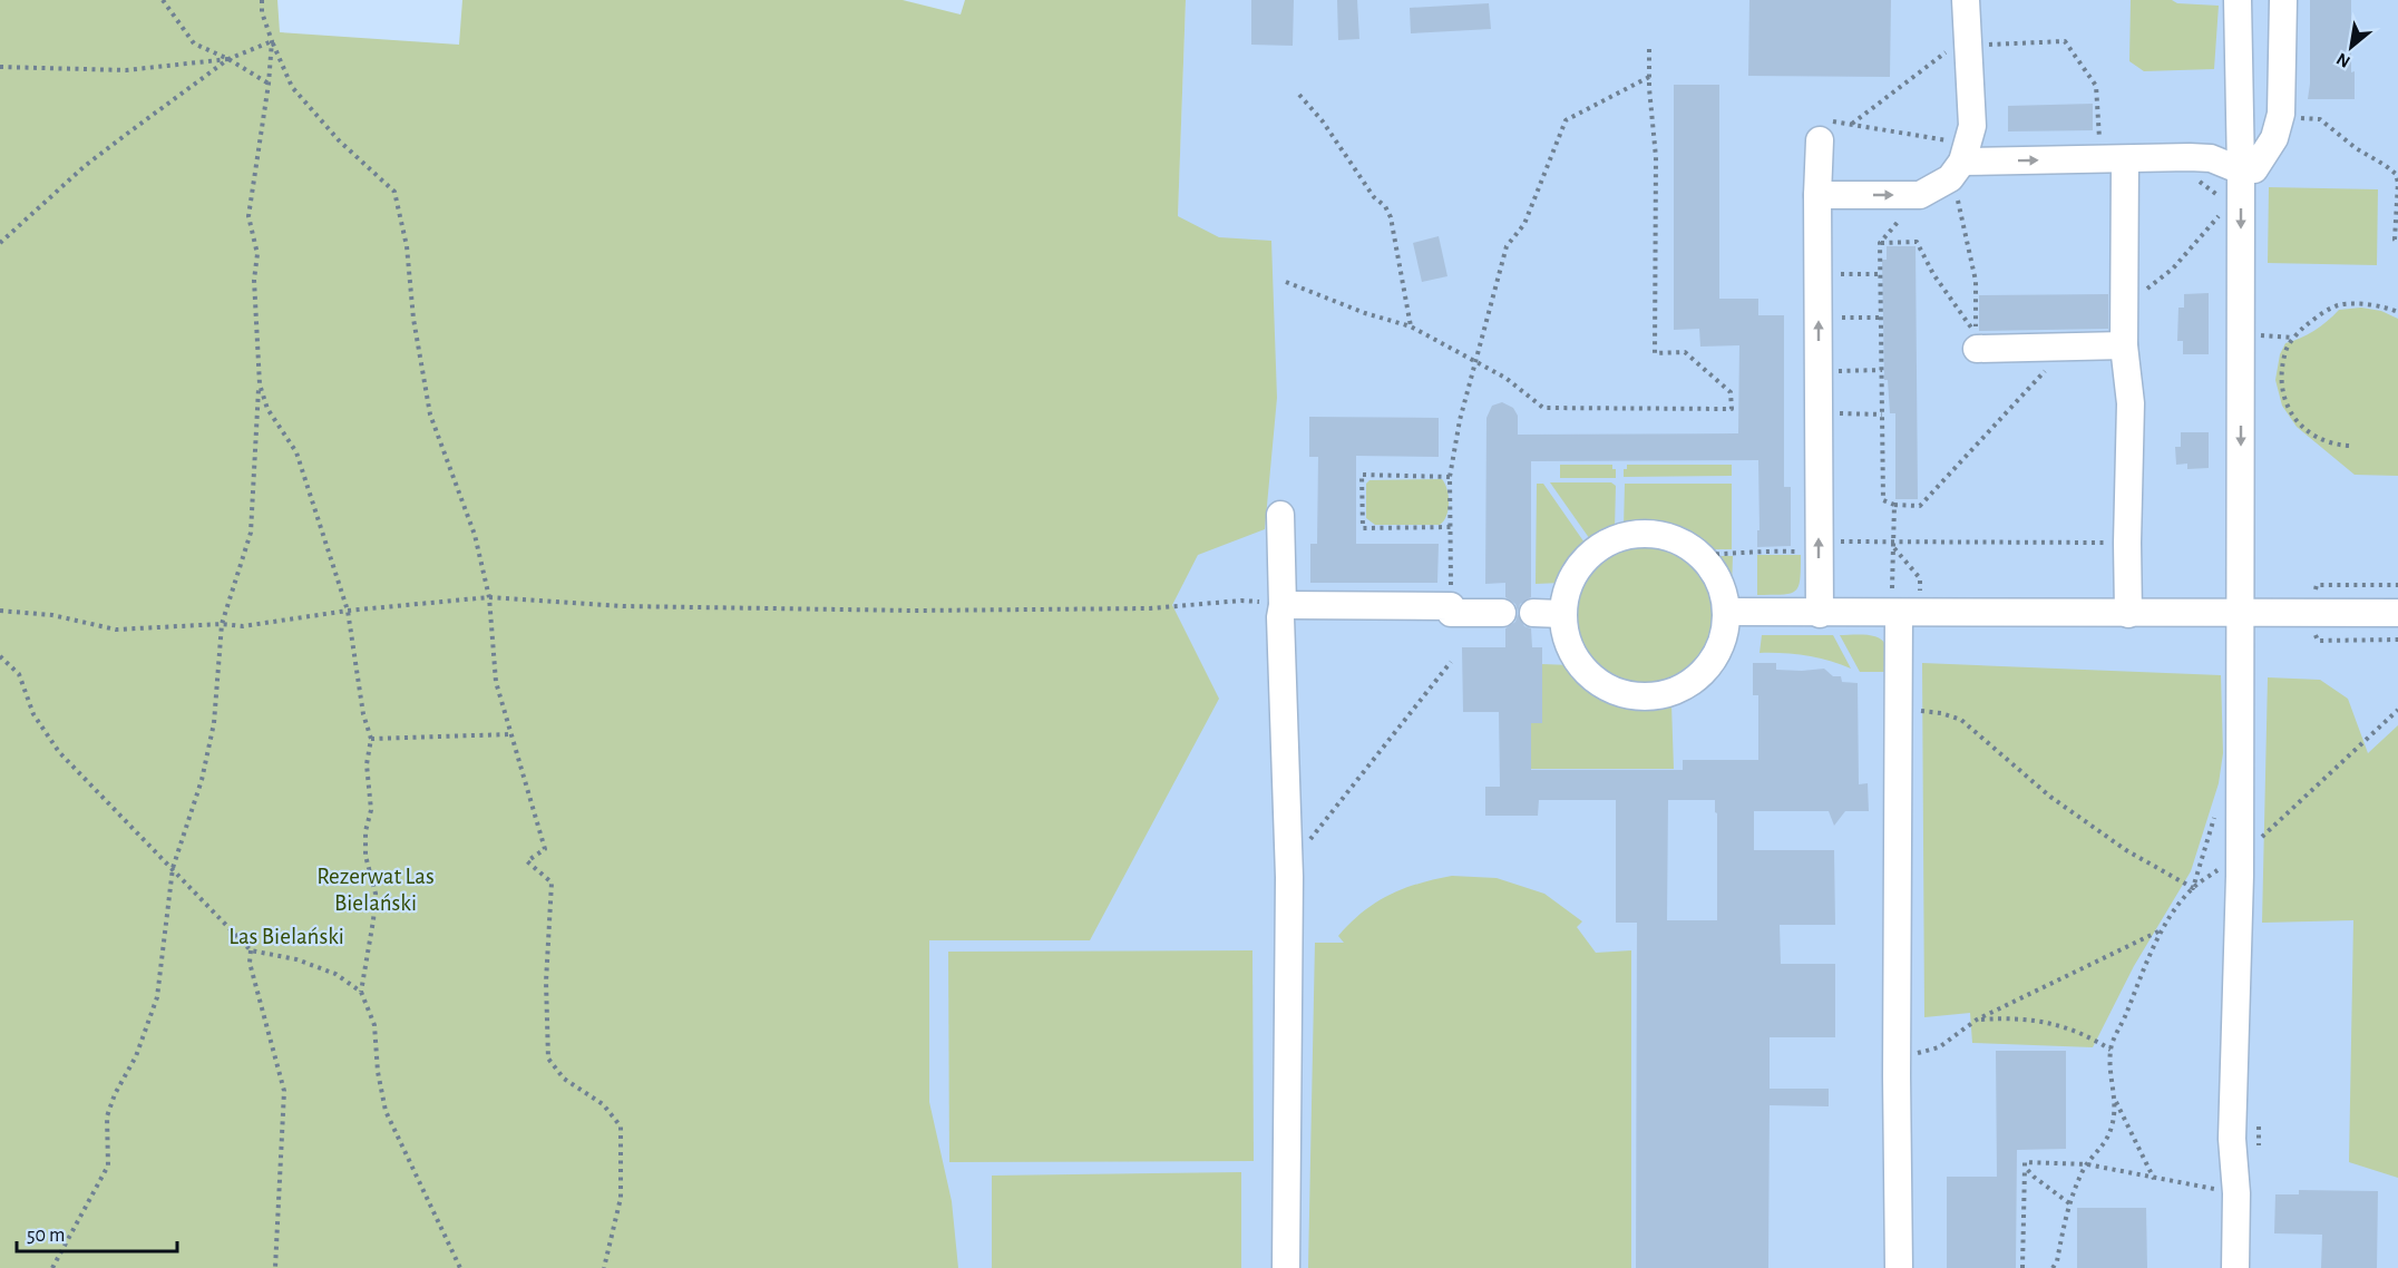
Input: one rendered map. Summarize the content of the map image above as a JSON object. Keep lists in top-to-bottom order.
{
  "parks": ["Rezerwat Las Bielański", "Las Bielański"],
  "scale_bar": "50 m",
  "north": "bottom left"
}
